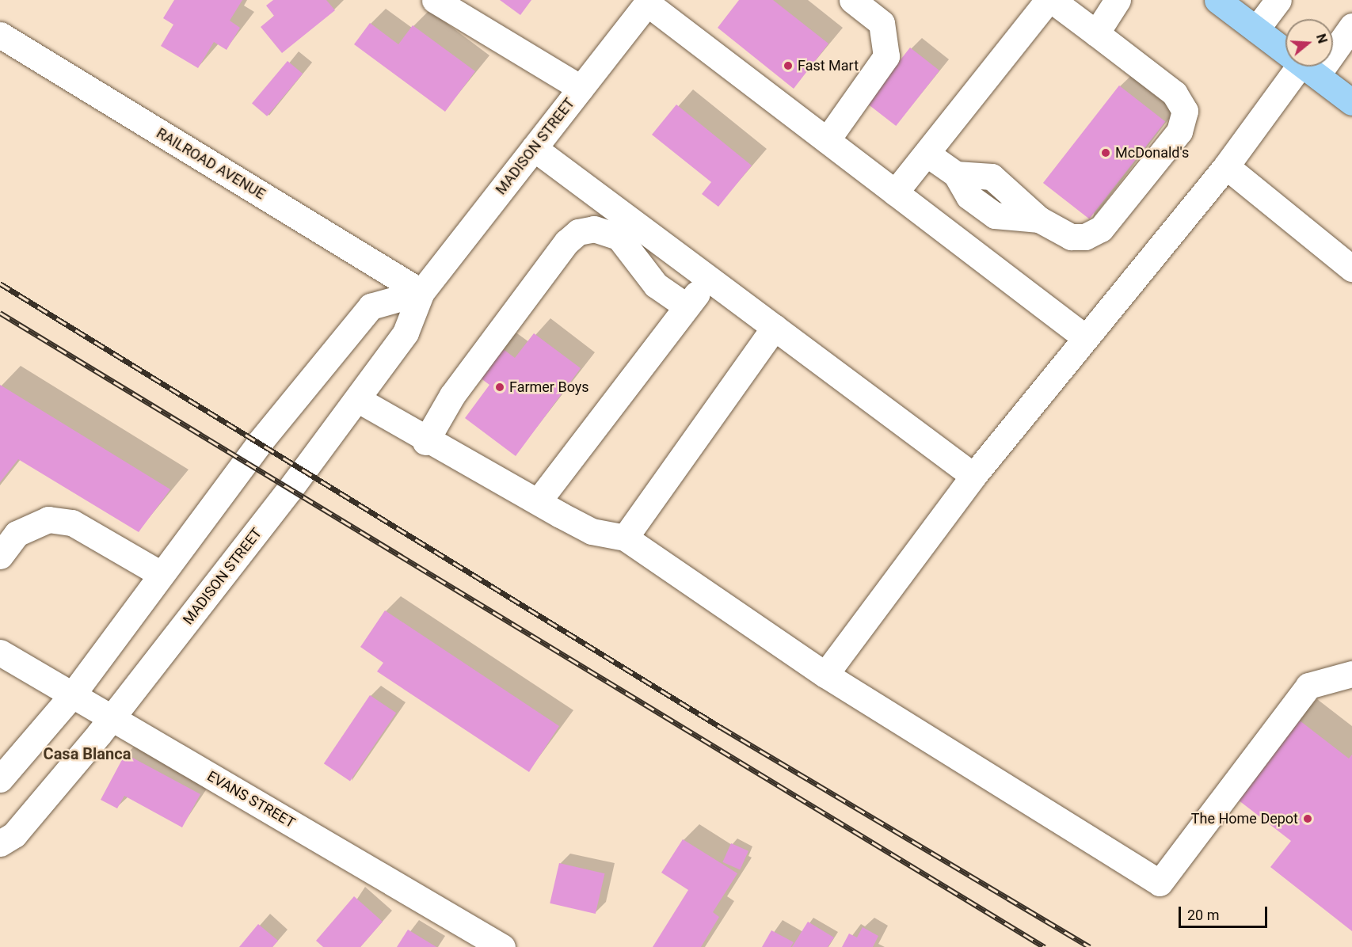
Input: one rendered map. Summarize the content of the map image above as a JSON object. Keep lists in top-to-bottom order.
{
  "streets": {
    "street": ["MADISON STREET", "RAILROAD AVENUE", "EVANS STREET"]
  },
  "crossings": [
    ["MADISON STREET", "RAILROAD AVENUE"],
    ["MADISON STREET", "EVANS STREET"]
  ],
  "districts": ["Casa Blanca"],
  "places": [
    "Fast Mart",
    "McDonald's",
    "Farmer Boys",
    "The Home Depot"
  ],
  "scale_bar": "20 m",
  "north": "right"
}
